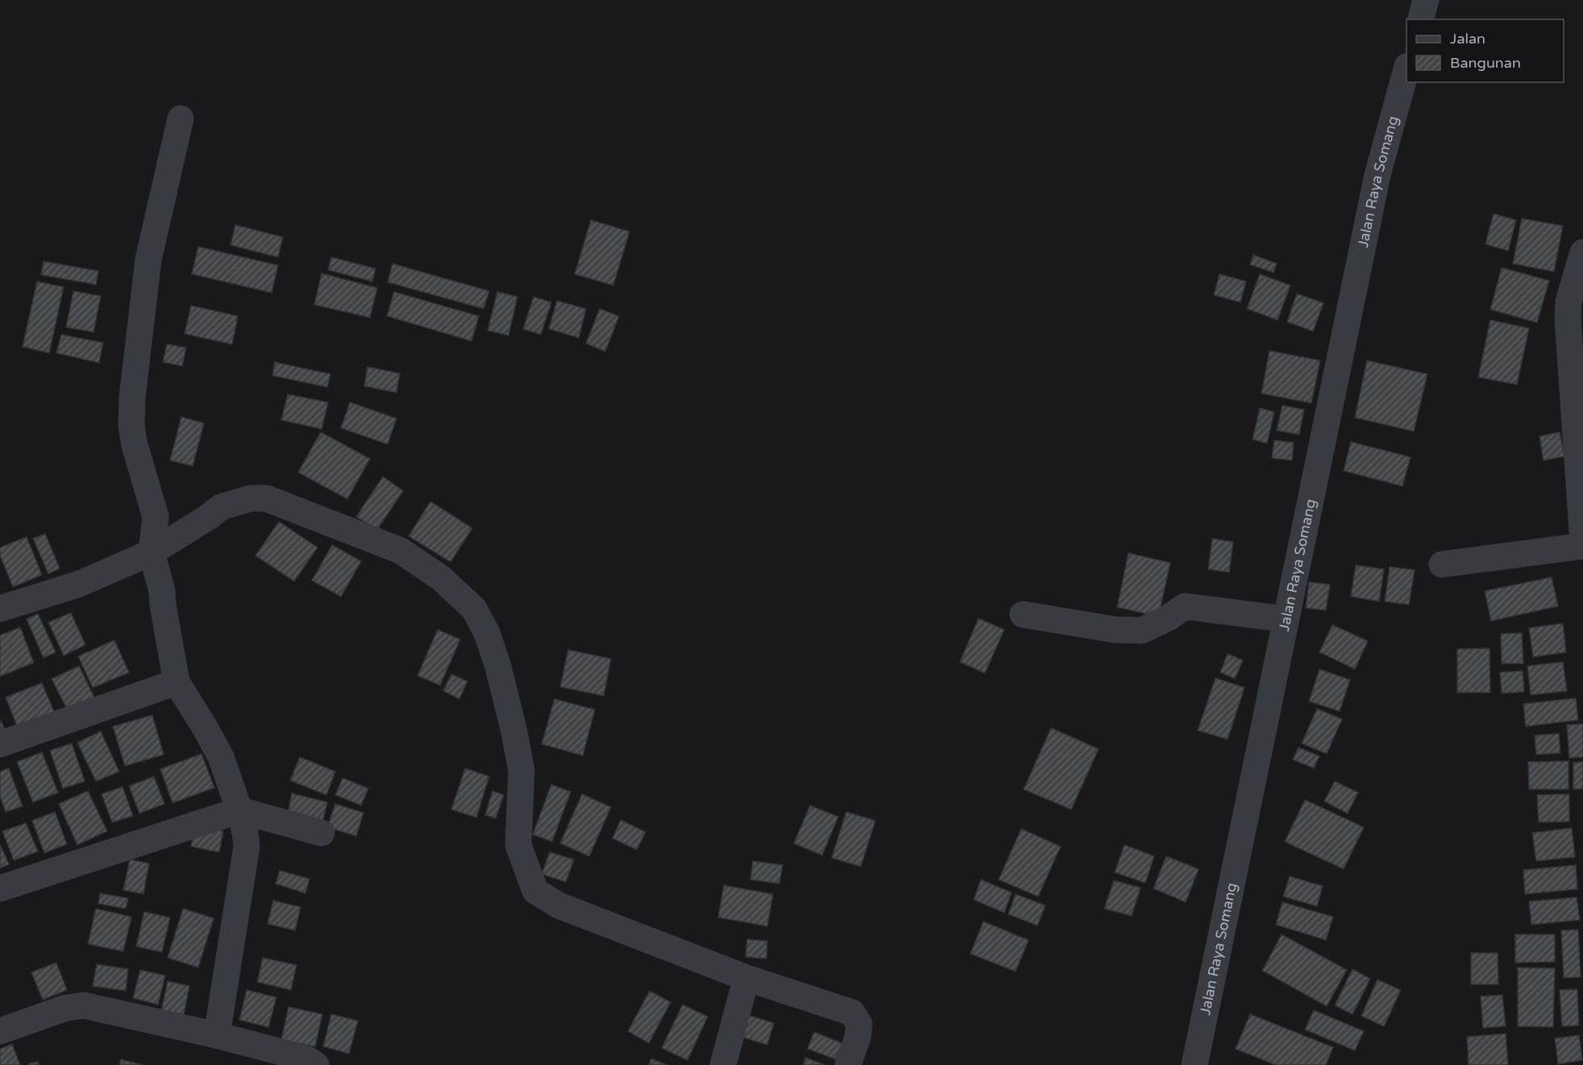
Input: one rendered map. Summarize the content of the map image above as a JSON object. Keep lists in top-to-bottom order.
{
  "streets": {
    "street": ["Jalan Raya Somang"]
  },
  "legend": ["Jalan", "Bangunan"]
}
